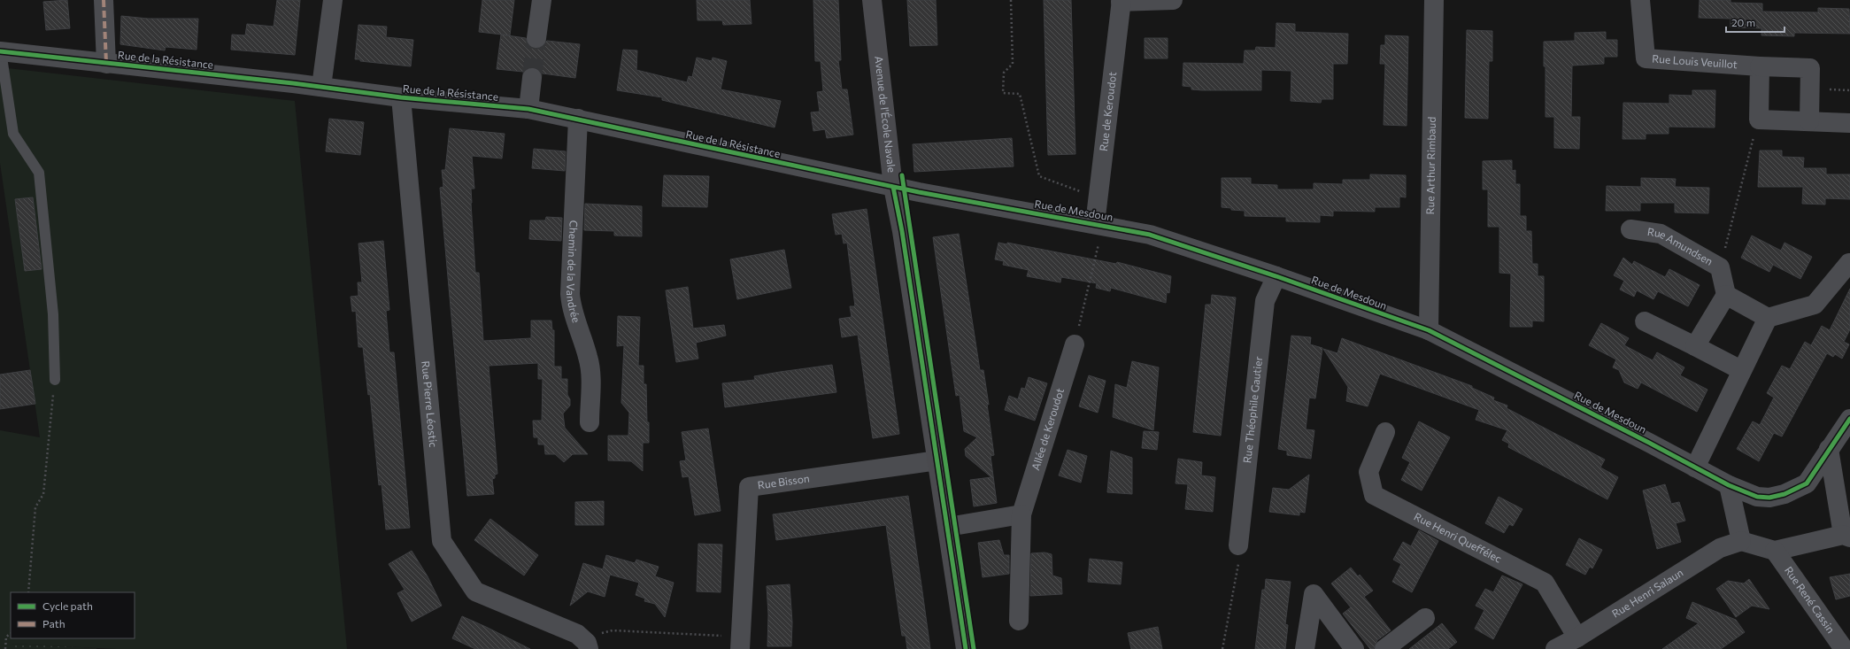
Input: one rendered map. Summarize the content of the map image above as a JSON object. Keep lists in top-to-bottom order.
{
  "streets": {
    "street": [
      "Rue de la Résistance",
      "Rue Louis Veuillot",
      "Rue de Keroudot",
      "Avenue de l'École Navale",
      "Rue Arthur Rimbaud",
      "Rue de Mesdoun",
      "Rue Amundsen",
      "Chemin de la Vandrée",
      "Rue Pierre Léostic",
      "Rue Théophile Gautier",
      "Allée de Keroudot",
      "Rue Bisson",
      "Rue Henri Queffélec",
      "Rue Henri Salaun",
      "Rue René Cassin"
    ]
  },
  "crossings": [
    ["Rue de la Résistance", "Avenue de l'École Navale"],
    ["Rue de la Résistance", "Rue de Mesdoun"],
    ["Rue de la Résistance", "Chemin de la Vandrée"],
    ["Rue de la Résistance", "Rue Pierre Léostic"],
    ["Rue de Keroudot", "Rue de Mesdoun"],
    ["Avenue de l'École Navale", "Rue de Mesdoun"],
    ["Avenue de l'École Navale", "Rue Bisson"],
    ["Rue Arthur Rimbaud", "Rue de Mesdoun"],
    ["Rue de Mesdoun", "Rue Théophile Gautier"],
    ["Rue Henri Queffélec", "Rue Henri Salaun"]
  ],
  "legend": ["Cycle path", "Path"],
  "scale_bar": "20 m"
}
